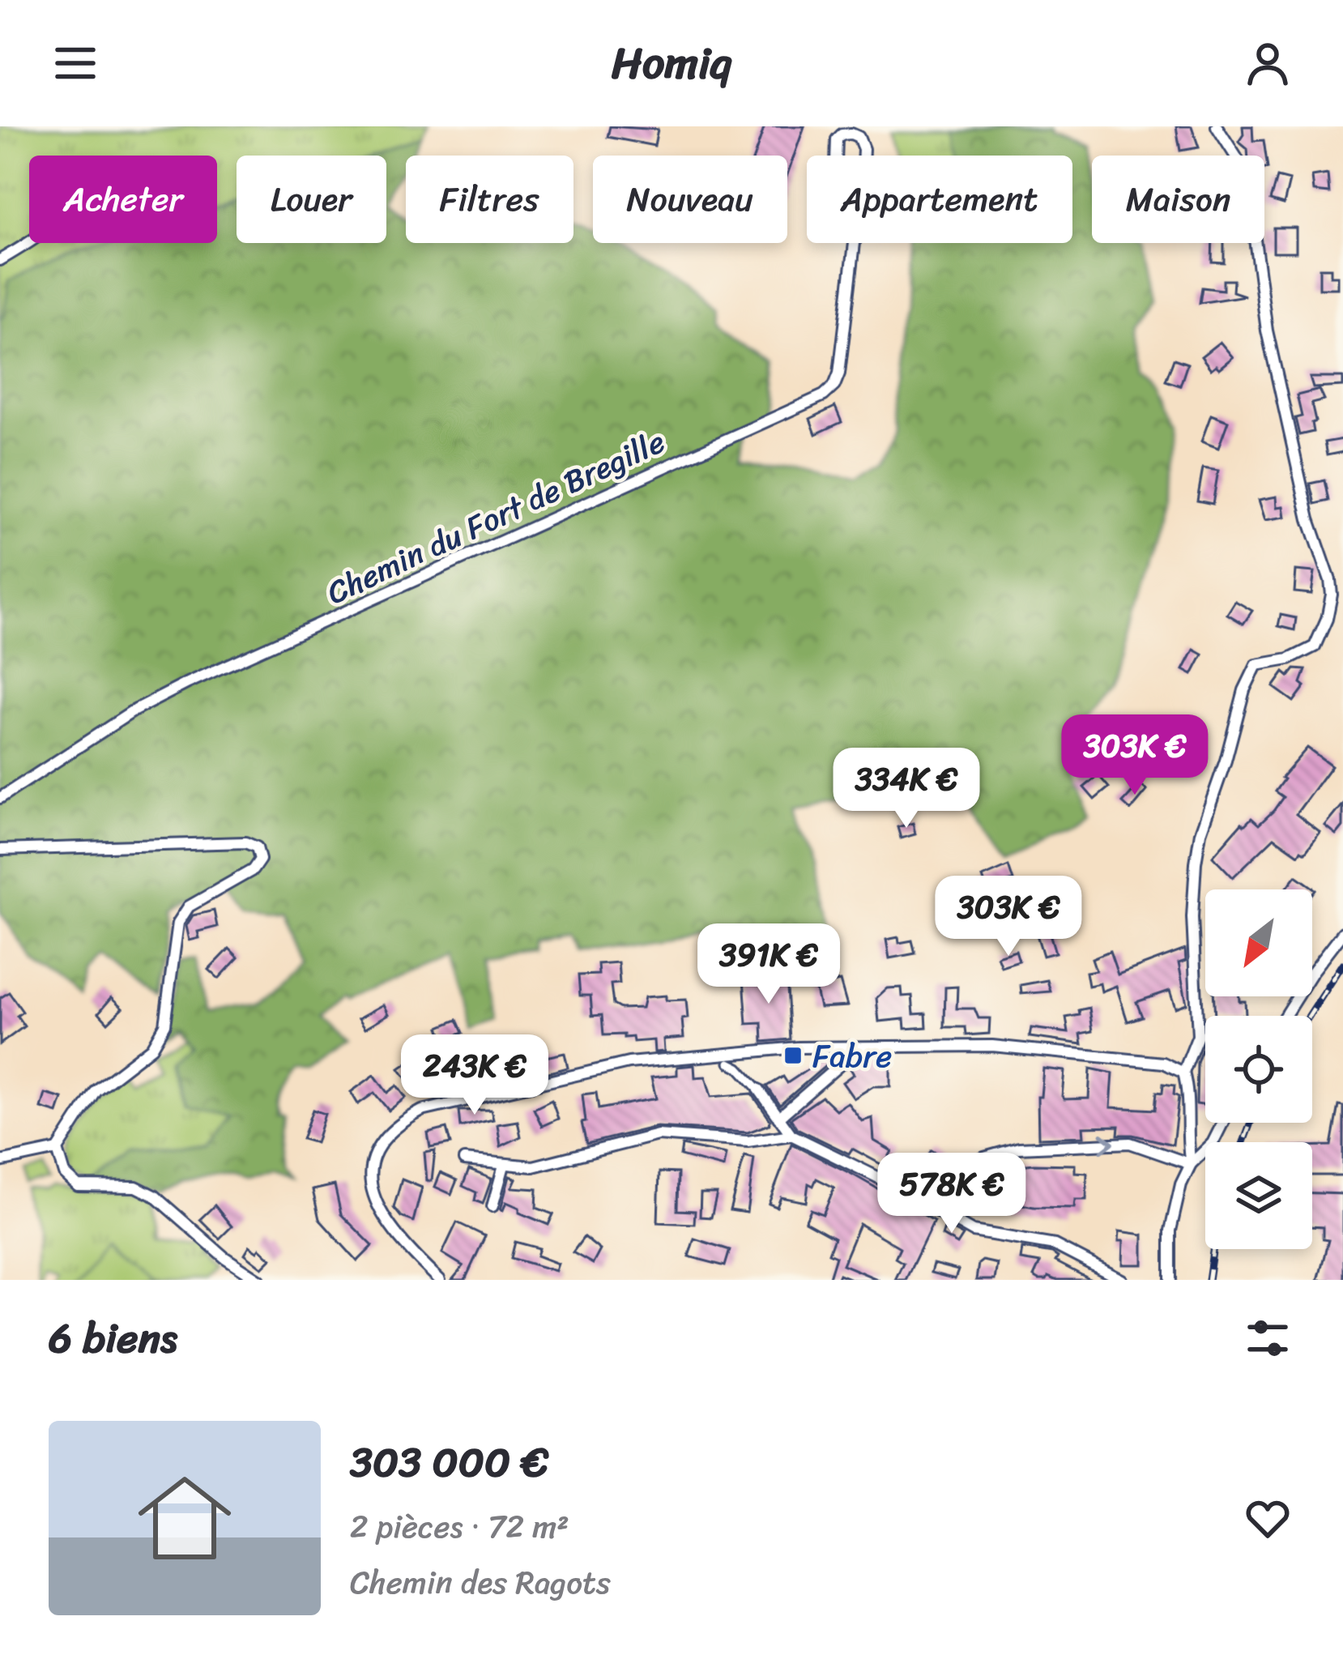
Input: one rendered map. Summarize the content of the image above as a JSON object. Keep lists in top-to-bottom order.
{
  "streets": {
    "street": ["Chemin du Fort de Bregille"]
  },
  "places": {
    "transit": ["Fabre"]
  },
  "north": "bottom left",
  "page": {
    "header": "Homiq",
    "chip": [
      "Acheter",
      "Louer",
      "Filtres",
      "Nouveau",
      "Appartement",
      "Maison"
    ],
    "price": [
      "303K €",
      "334K €",
      "303K €",
      "391K €",
      "243K €",
      "578K €"
    ],
    "heading": "6 biens",
    "list": [
      {
        "name": "303 000 €",
        "note": "2 pièces · 72 m² · Chemin des Ragots"
      }
    ]
  }
}
